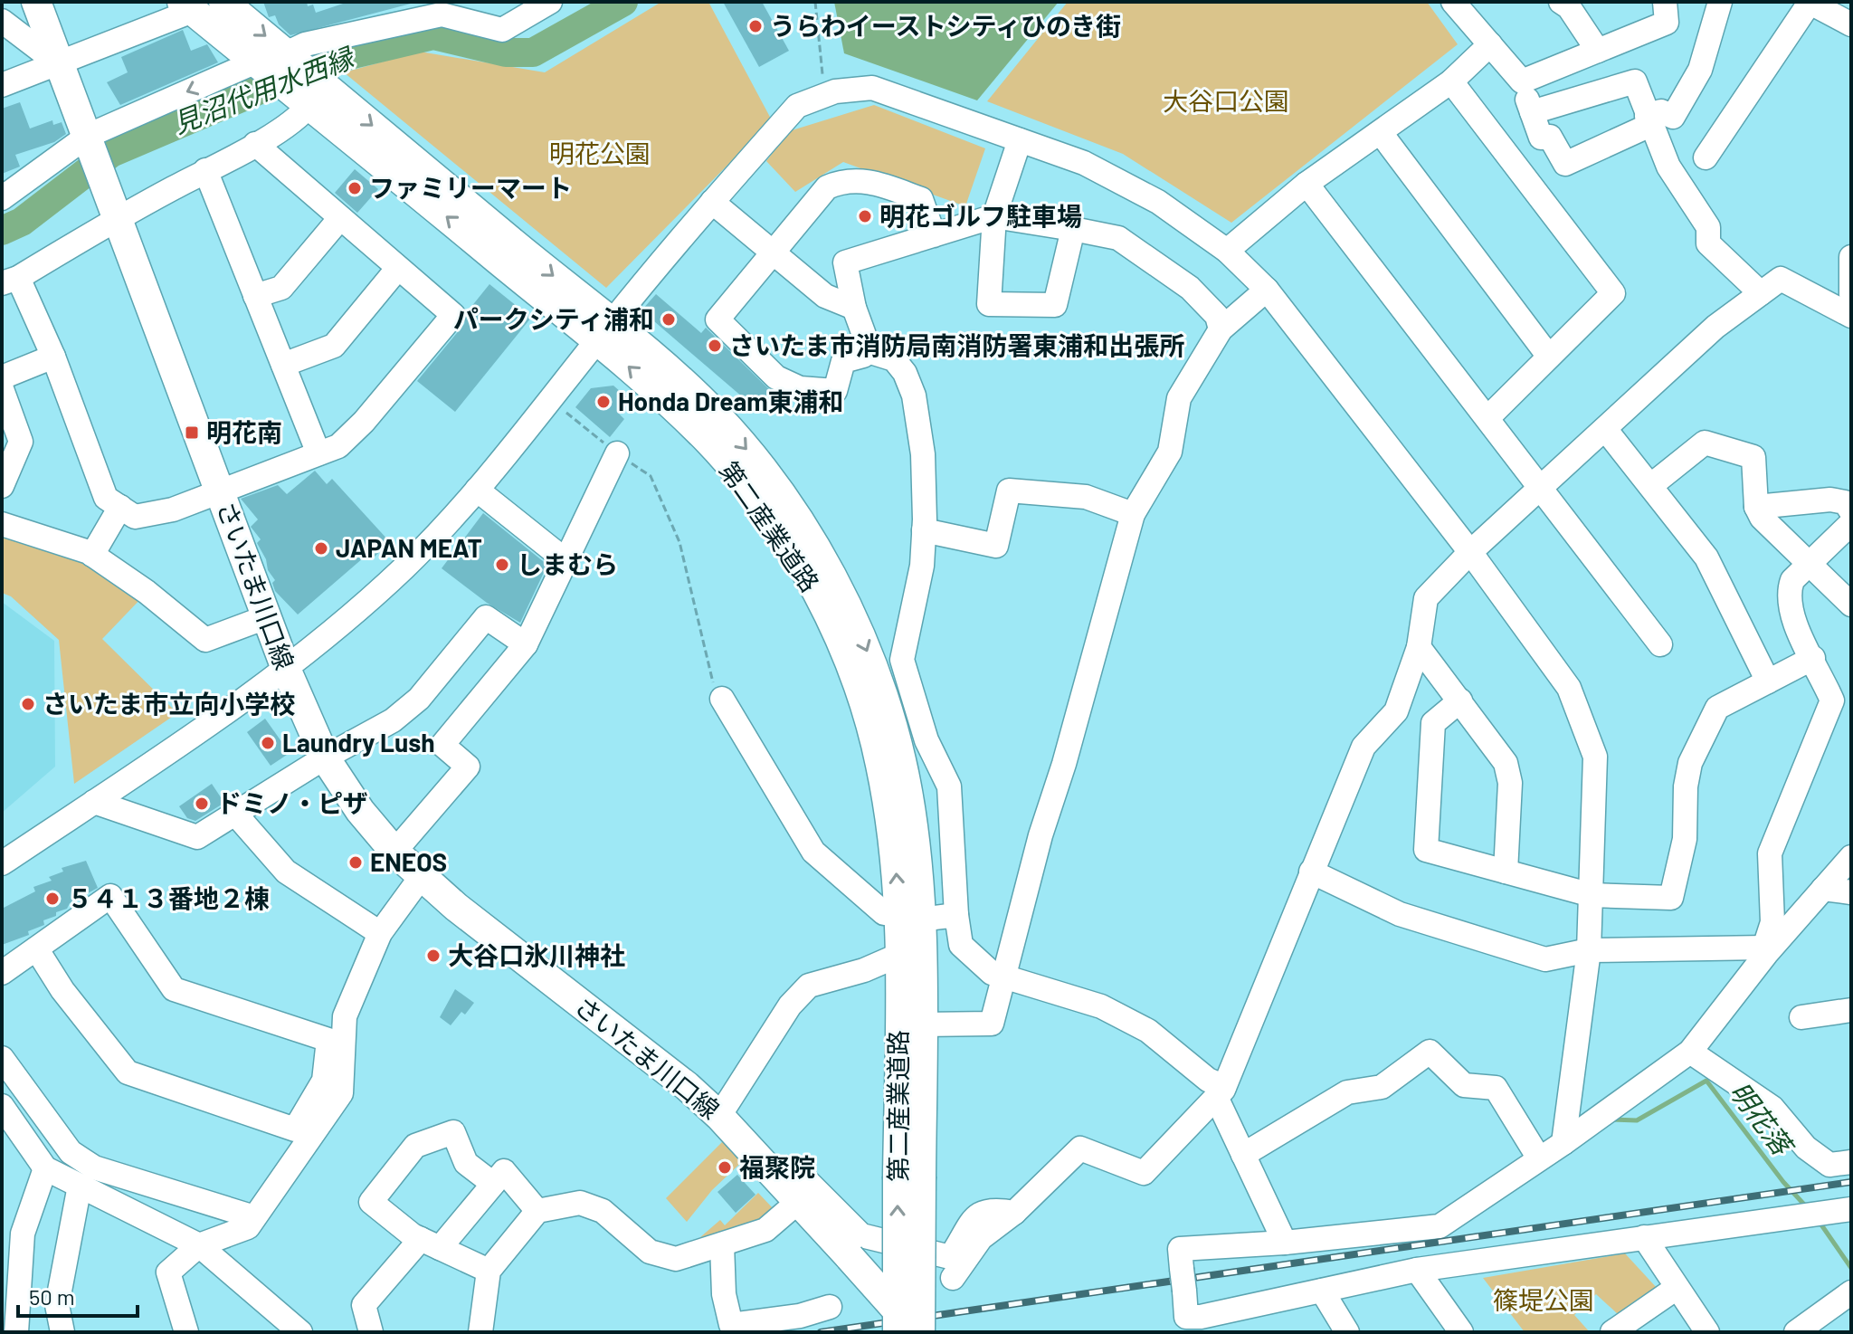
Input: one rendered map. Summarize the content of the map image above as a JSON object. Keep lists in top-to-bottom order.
{
  "streets": {
    "main road": ["第二産業道路", "さいたま川口線"]
  },
  "crossings": [
    ["第二産業道路", "さいたま川口線"]
  ],
  "water": ["見沼代用水西縁", "明花落"],
  "parks": ["大谷口公園", "明花公園", "篠堤公園"],
  "places": {
    "other": [
      "うらわイーストシティひのき街",
      "ファミリーマート",
      "明花ゴルフ駐車場",
      "パークシティ浦和",
      "さいたま市消防局南消防署東浦和出張所",
      "Honda Dream東浦和",
      "JAPAN MEAT",
      "しまむら",
      "さいたま市立向小学校",
      "Laundry Lush",
      "ドミノ・ピザ",
      "ENEOS",
      "５４１３番地２棟",
      "大谷口氷川神社",
      "福聚院"
    ],
    "transit": ["明花南"]
  },
  "scale_bar": "50 m"
}
